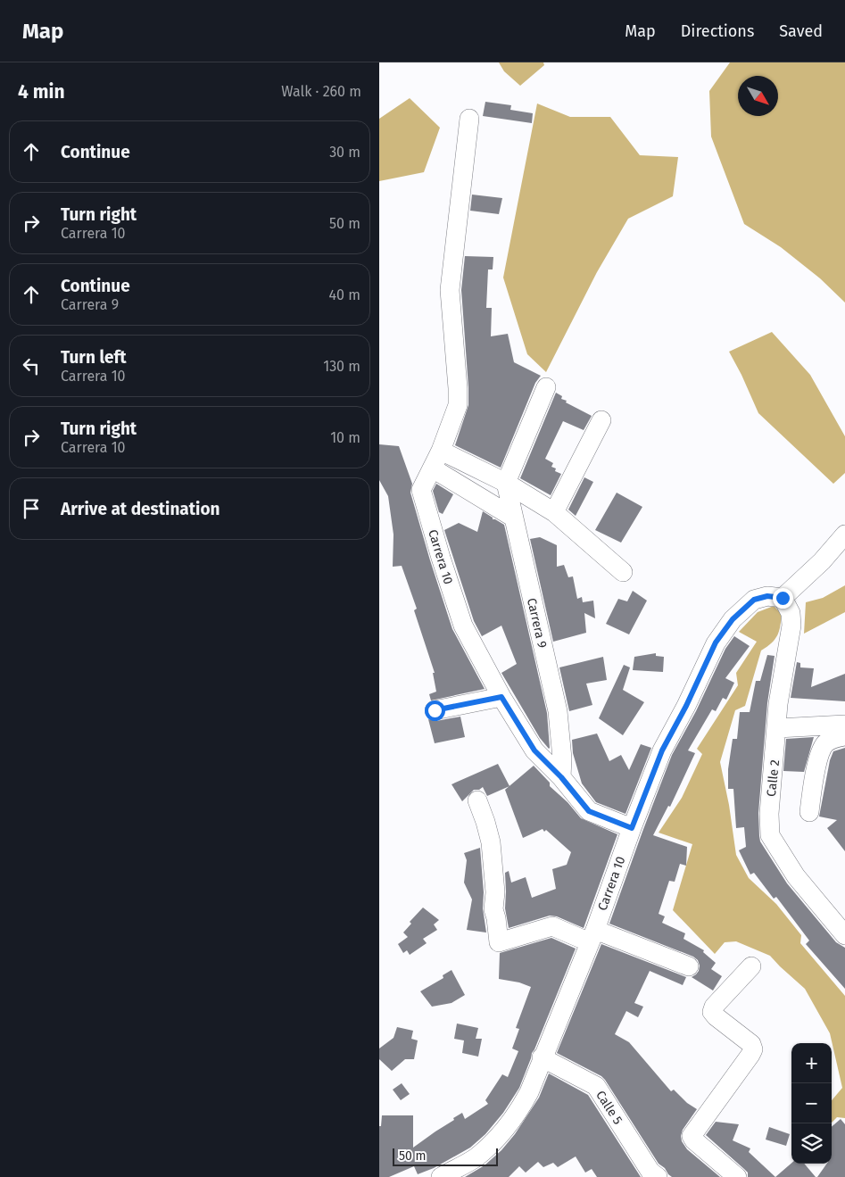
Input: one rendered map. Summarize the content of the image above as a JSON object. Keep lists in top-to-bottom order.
{
  "streets": {
    "street": [
      "Carrera 10",
      "Carrera 9",
      "Calle 2",
      "Calle 5"
    ]
  },
  "crossings": [
    ["Carrera 10", "Carrera 9"],
    ["Carrera 10", "Calle 2"],
    ["Carrera 10", "Calle 5"]
  ],
  "scale_bar": "50 m",
  "north": "bottom right",
  "page": {
    "header": "Map",
    "nav": ["Map", "Directions", "Saved"],
    "heading": ["4 min", "Walk · 260 m"],
    "list": [
      ["Continue", "30 m"],
      ["Turn right", "Carrera 10", "50 m"],
      ["Continue", "Carrera 9", "40 m"],
      ["Turn left", "Carrera 10", "130 m"],
      ["Turn right", "Carrera 10", "10 m"],
      "Arrive at destination"
    ],
    "map_buttons": ["+", "−"],
    "scale": "50 m"
  }
}
